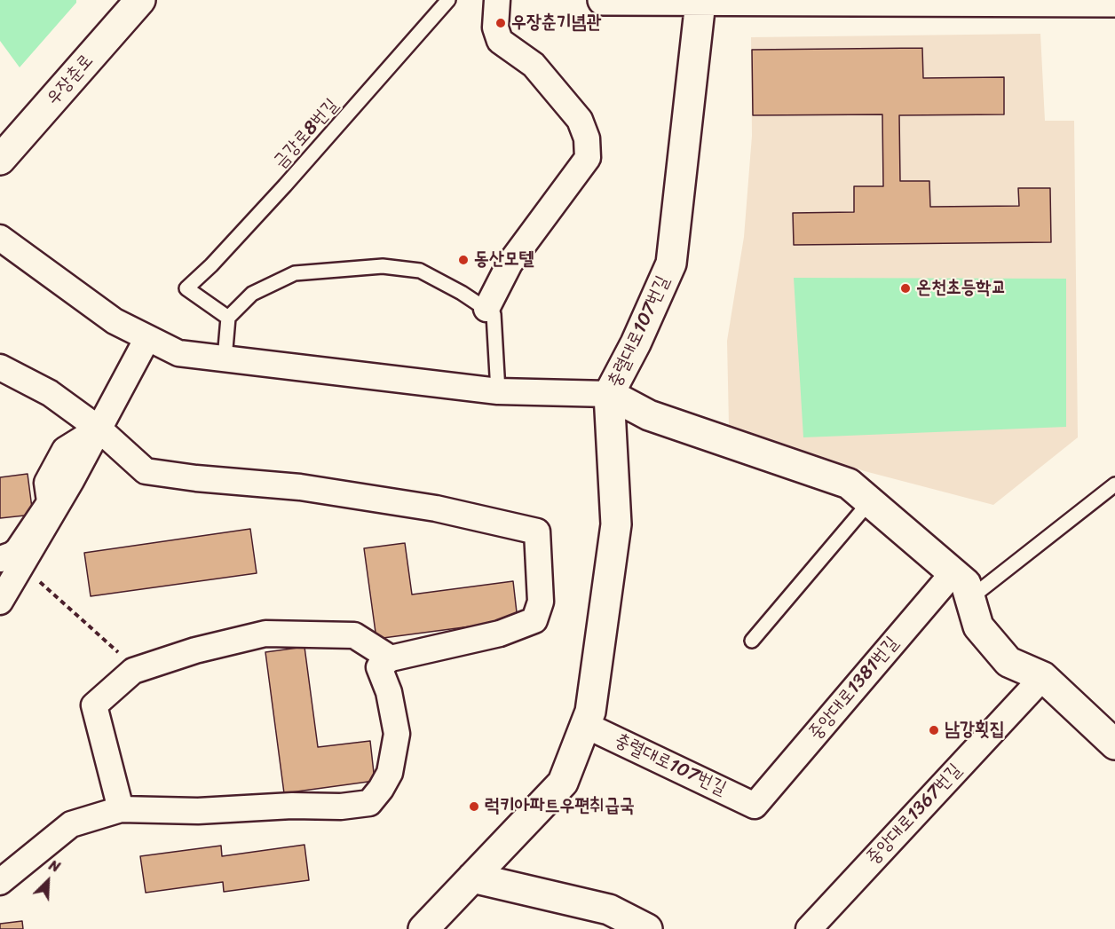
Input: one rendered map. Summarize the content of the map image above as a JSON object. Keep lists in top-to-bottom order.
{
  "streets": {
    "street": [
      "우장춘로",
      "충렬대로107번길",
      "중앙대로1381번길",
      "중앙대로1367번길"
    ],
    "lane": ["금강로8번길"]
  },
  "crossings": [
    ["충렬대로107번길", "중앙대로1381번길"]
  ],
  "places": [
    "우장춘기념관",
    "동산모텔",
    "온천초등학교",
    "남강횟집",
    "럭키아파트우편취급국"
  ],
  "north": "top right"
}
